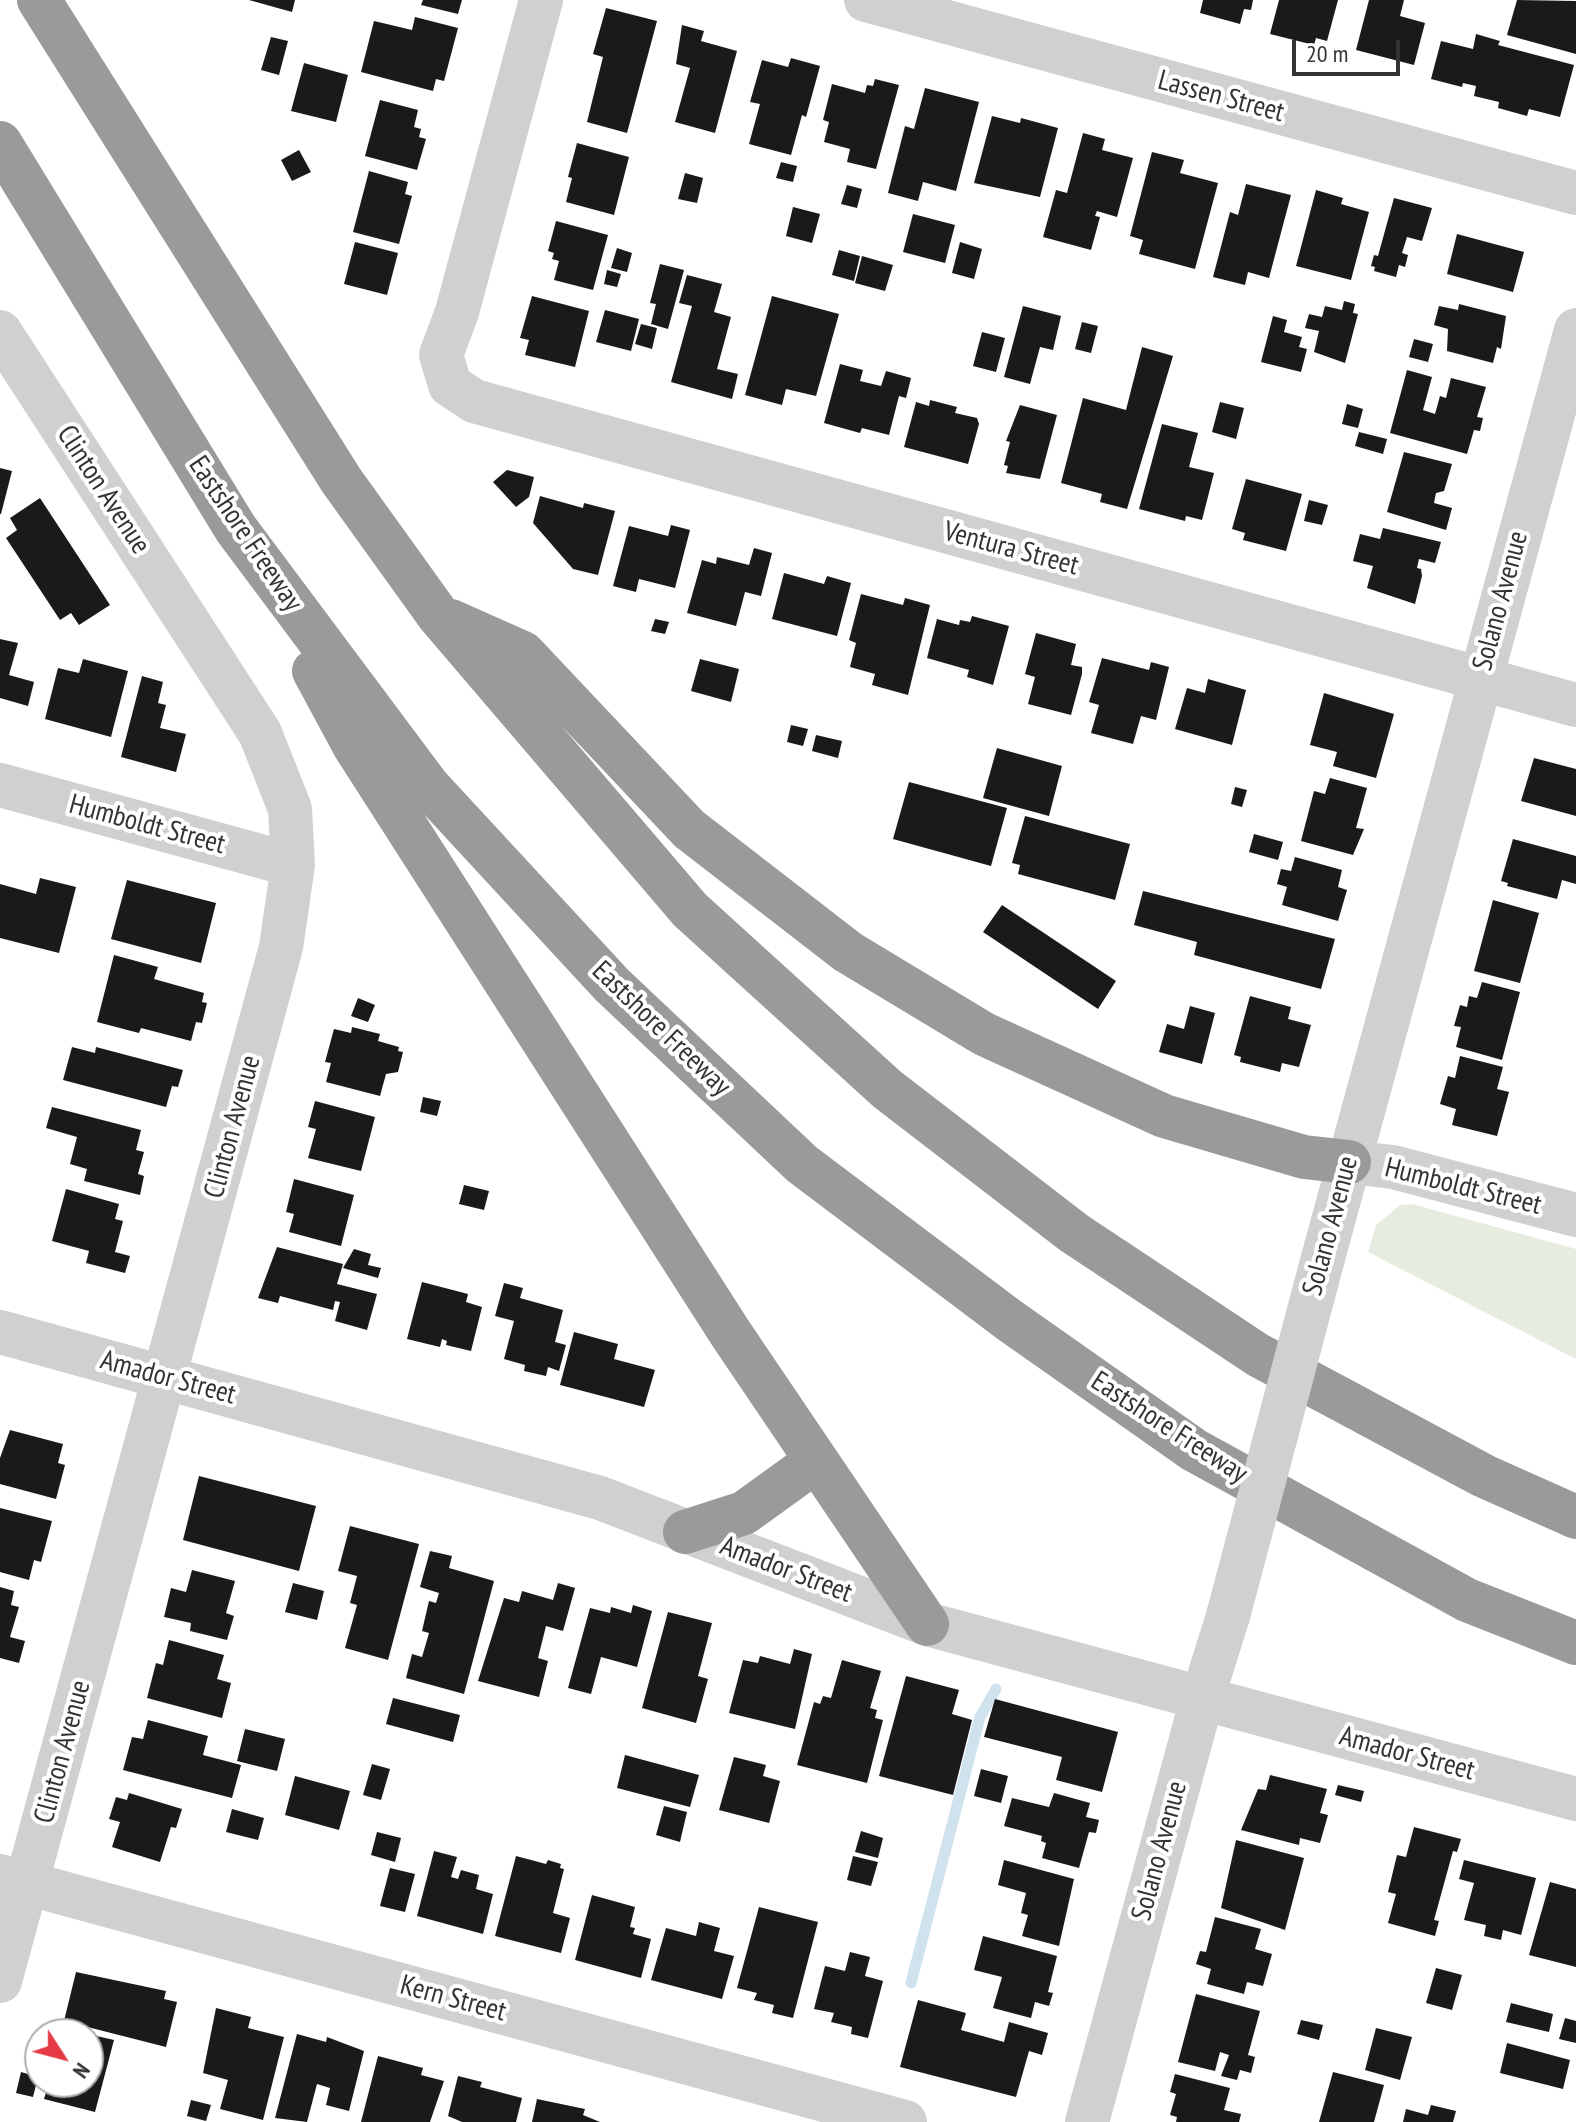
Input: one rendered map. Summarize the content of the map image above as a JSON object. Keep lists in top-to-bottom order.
{
  "streets": {
    "highway": ["Eastshore Freeway"],
    "street": [
      "Lassen Street",
      "Clinton Avenue",
      "Ventura Street",
      "Solano Avenue",
      "Humboldt Street",
      "Amador Street",
      "Kern Street"
    ]
  },
  "crossings": [
    ["Clinton Avenue", "Humboldt Street"],
    ["Clinton Avenue", "Amador Street"],
    ["Clinton Avenue", "Kern Street"],
    ["Ventura Street", "Solano Avenue"],
    ["Solano Avenue", "Humboldt Street"],
    ["Solano Avenue", "Amador Street"]
  ],
  "scale_bar": "20 m",
  "north": "bottom right"
}
